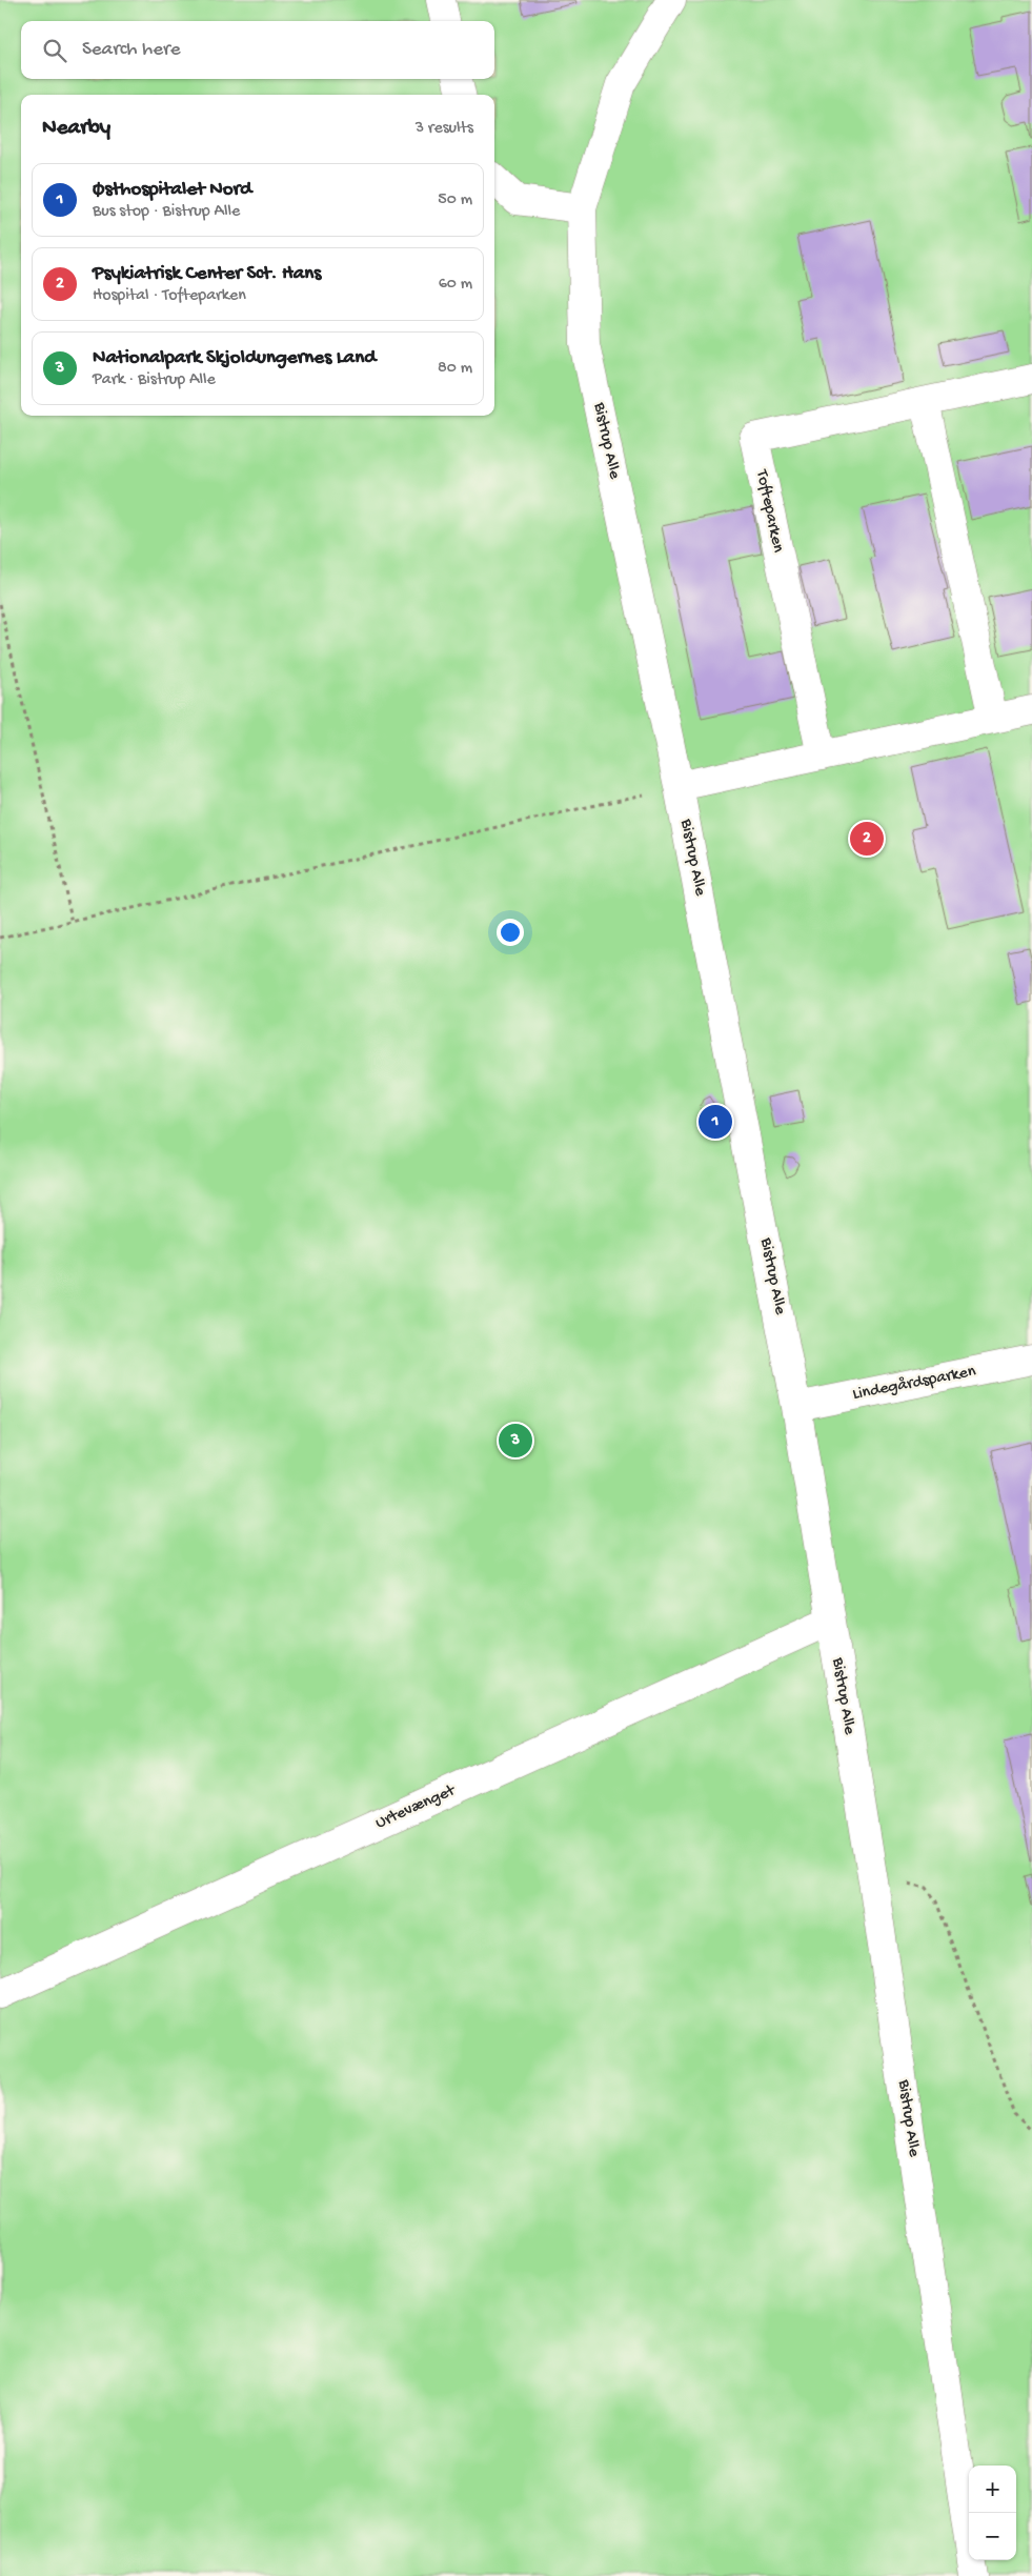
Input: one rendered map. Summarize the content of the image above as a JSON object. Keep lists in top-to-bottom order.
{
  "streets": {
    "street": [
      "Bistrup Alle",
      "Tofteparken",
      "Lindegårdsparken",
      "Urtevænget"
    ]
  },
  "crossings": [
    ["Bistrup Alle", "Lindegårdsparken"],
    ["Bistrup Alle", "Urtevænget"]
  ],
  "page": {
    "search": "Search here",
    "heading": ["Nearby", "3 results"],
    "list": [
      {
        "mark": "1",
        "name": "Østhospitalet Nord",
        "note": "Bus stop · Bistrup Alle",
        "value": "50 m"
      },
      {
        "mark": "2",
        "name": "Psykiatrisk Center Sct. Hans",
        "note": "Hospital · Tofteparken",
        "value": "60 m"
      },
      {
        "mark": "3",
        "name": "Nationalpark Skjoldungernes Land",
        "note": "Park · Bistrup Alle",
        "value": "80 m"
      }
    ],
    "pins": ["2", "1", "3"],
    "map_buttons": ["+", "−"]
  }
}
